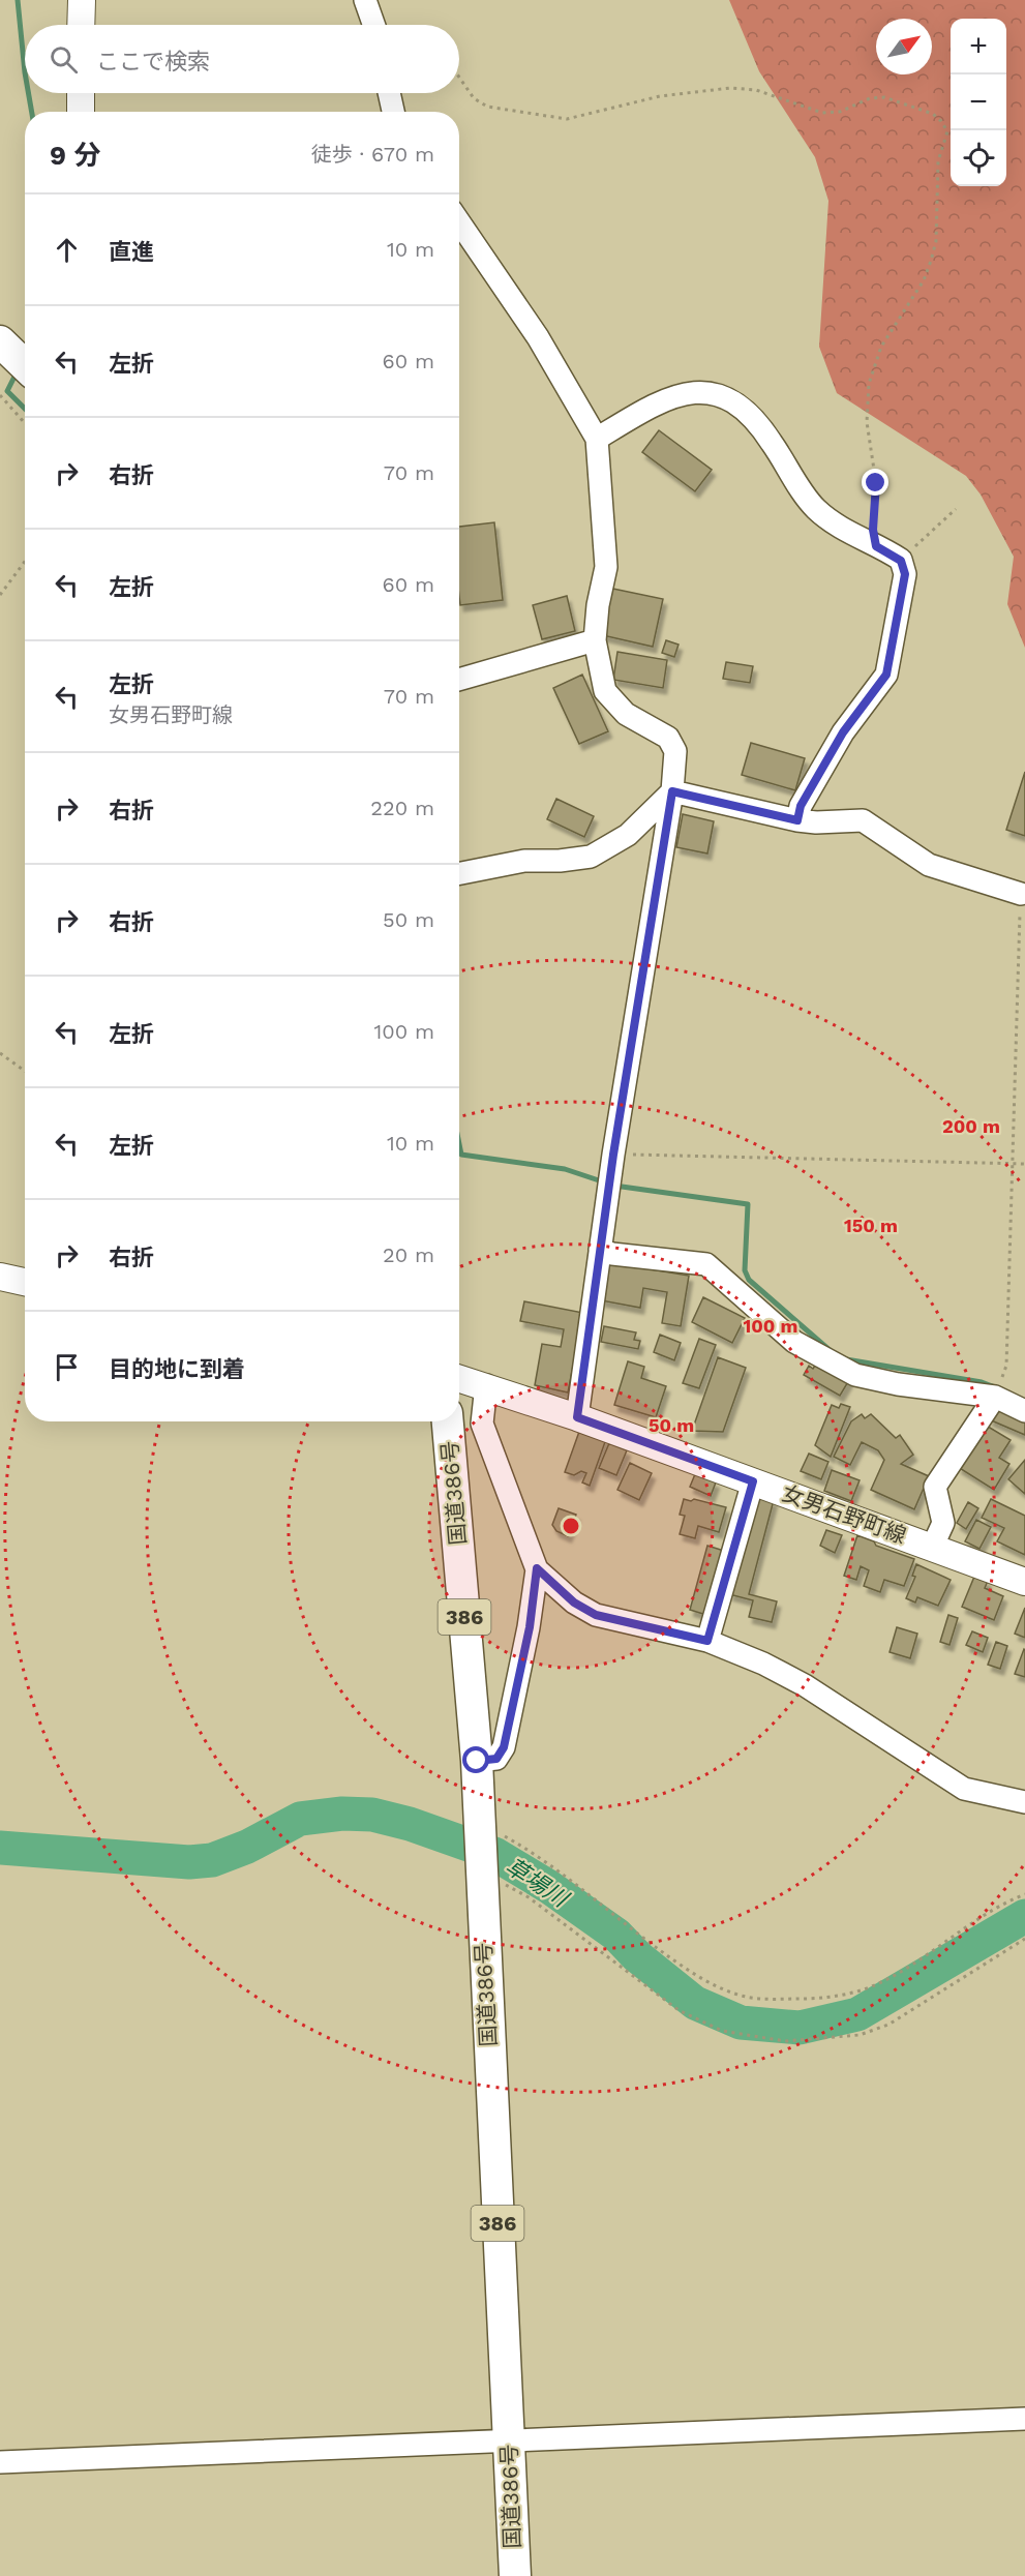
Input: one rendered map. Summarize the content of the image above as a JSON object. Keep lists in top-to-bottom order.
{
  "streets": {
    "highway": ["国道386号", "386"],
    "main road": ["女男石野町線"]
  },
  "water": ["草場川"],
  "north": "top right",
  "page": {
    "map_buttons": ["+", "−"],
    "search": "ここで検索",
    "heading": ["9 分", "徒歩 · 670 m"],
    "list": [
      ["直進", "10 m"],
      ["左折", "60 m"],
      ["右折", "70 m"],
      ["左折", "60 m"],
      ["左折", "女男石野町線", "70 m"],
      ["右折", "220 m"],
      ["右折", "50 m"],
      ["左折", "100 m"],
      ["左折", "10 m"],
      ["右折", "20 m"],
      "目的地に到着"
    ]
  },
  "rings": [
    "200 m",
    "150 m",
    "100 m",
    "50 m"
  ]
}
